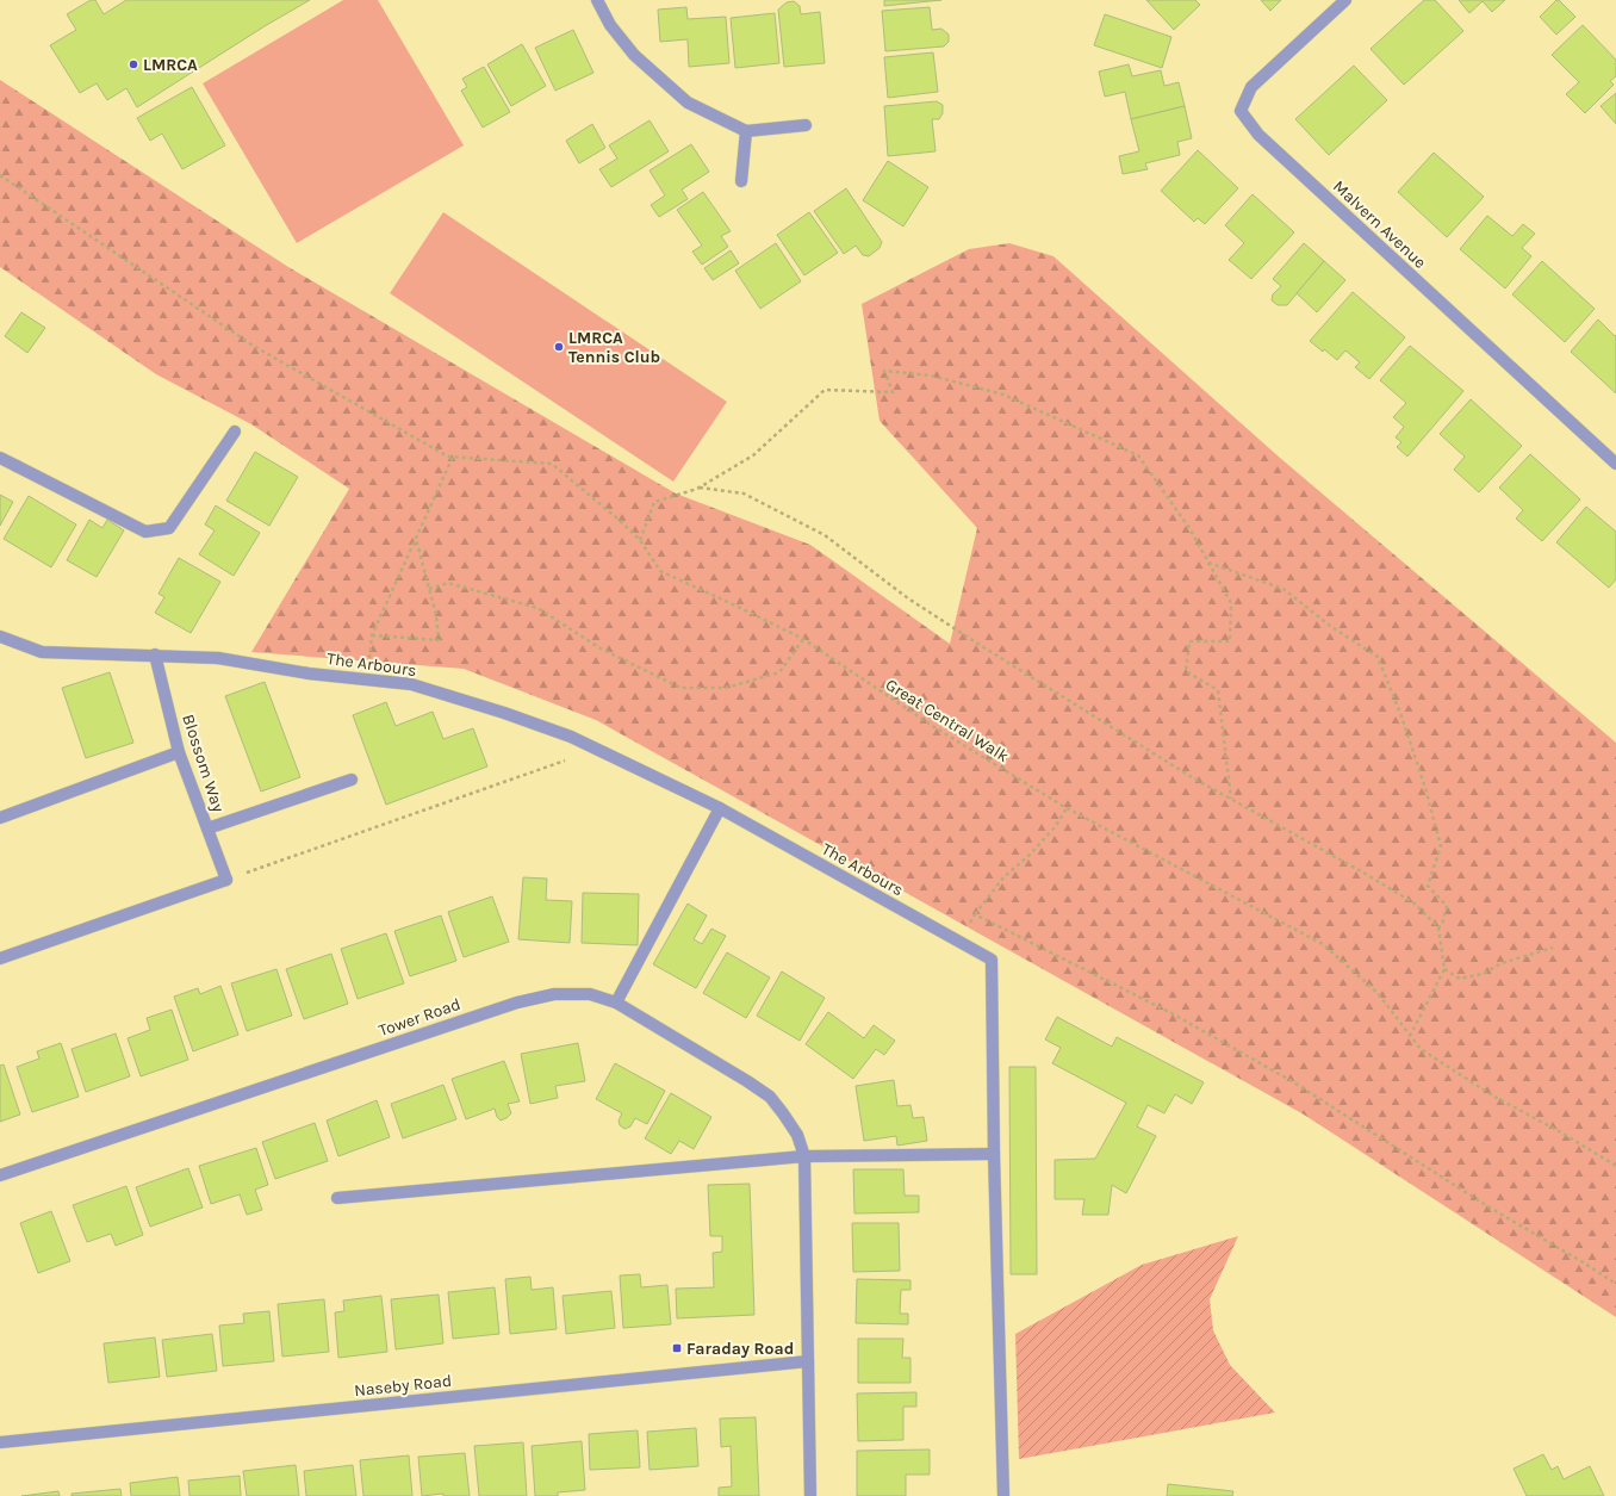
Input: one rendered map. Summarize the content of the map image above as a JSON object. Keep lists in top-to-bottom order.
{
  "streets": {
    "street": [
      "Malvern Avenue",
      "The Arbours",
      "Blossom Way",
      "Tower Road",
      "Naseby Road"
    ],
    "path": ["Great Central Walk"]
  },
  "crossings": [
    ["The Arbours", "Blossom Way"]
  ],
  "places": {
    "other": ["LMRCA", "LMRCA Tennis Club"],
    "transit": ["Faraday Road"]
  }
}
